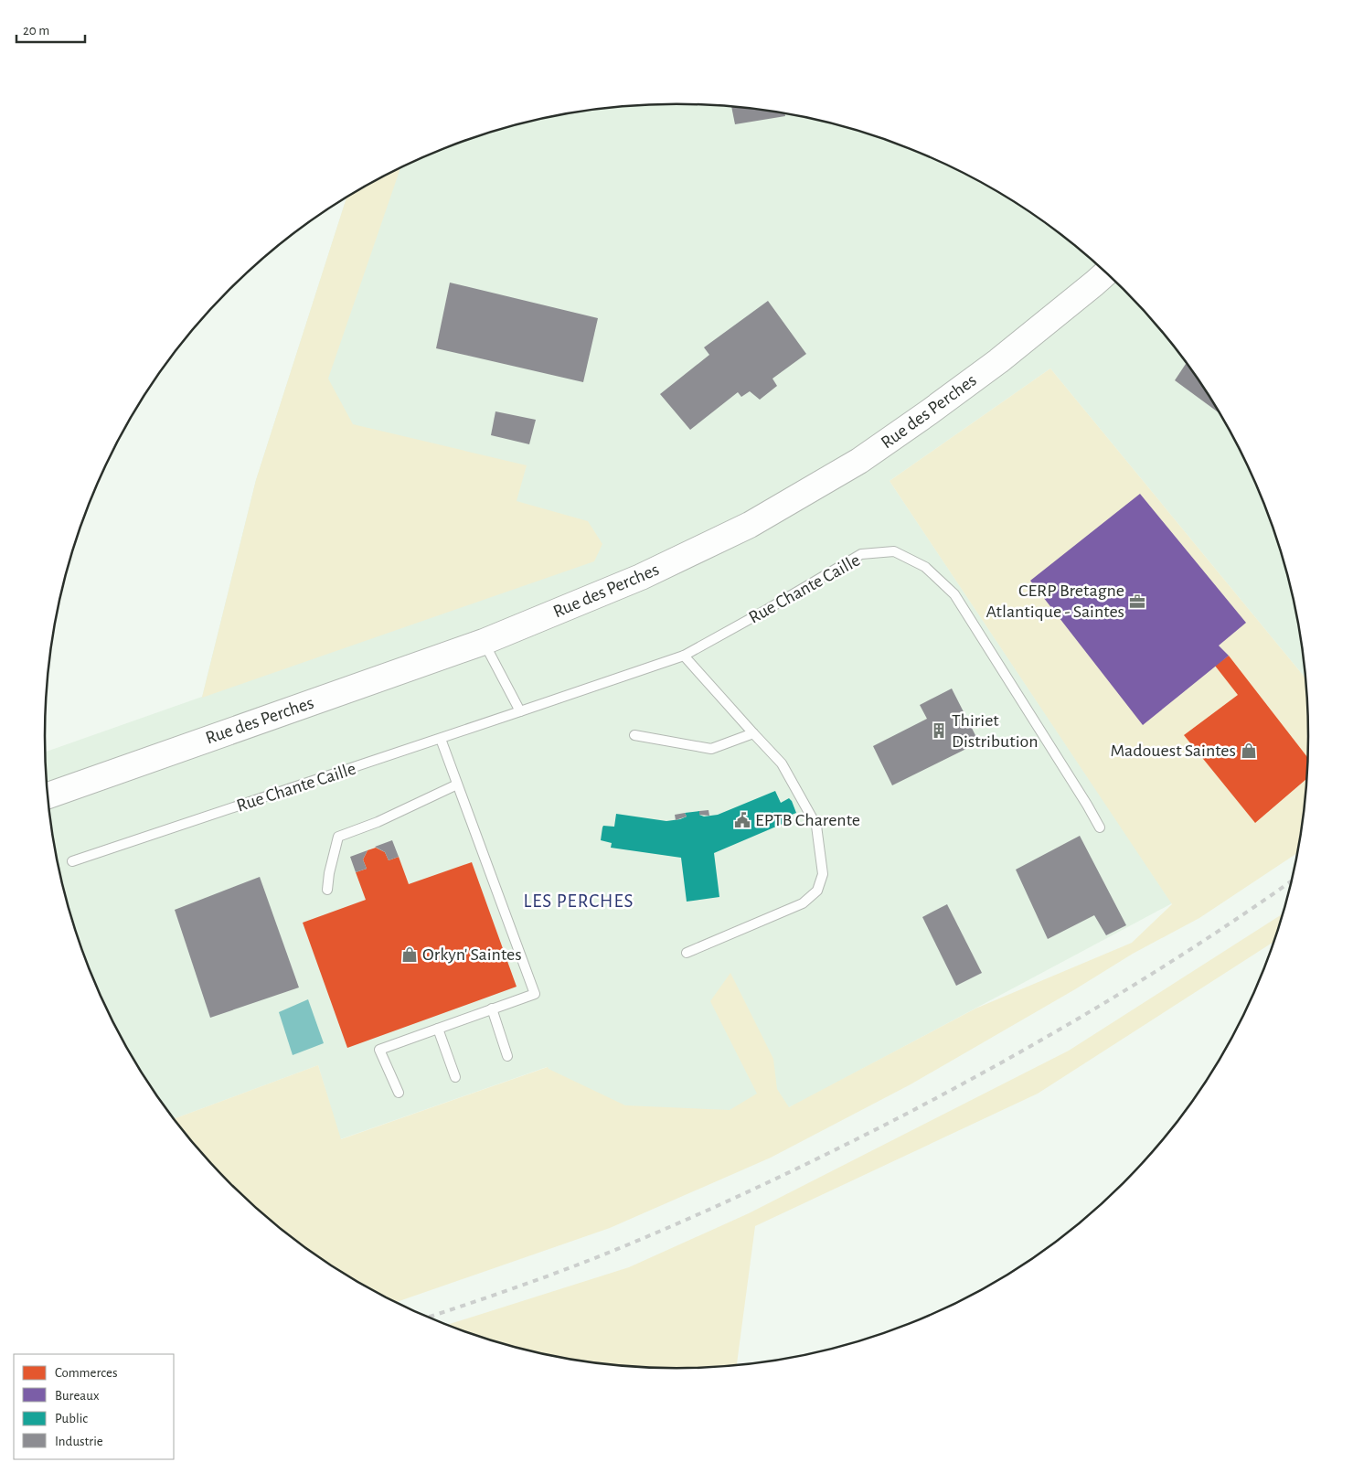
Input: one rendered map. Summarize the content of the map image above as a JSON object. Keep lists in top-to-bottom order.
{
  "streets": {
    "street": ["Rue des Perches"],
    "lane": ["Rue Chante Caille"]
  },
  "districts": ["LES PERCHES"],
  "places": {
    "office": ["CERP Bretagne Atlantique - Saintes"],
    "building": ["Thiriet Distribution"],
    "shop": ["Madouest Saintes", "Orkyn' Saintes"],
    "public building": ["EPTB Charente"]
  },
  "legend": [
    "Commerces",
    "Bureaux",
    "Public",
    "Industrie"
  ],
  "scale_bar": "20 m"
}
